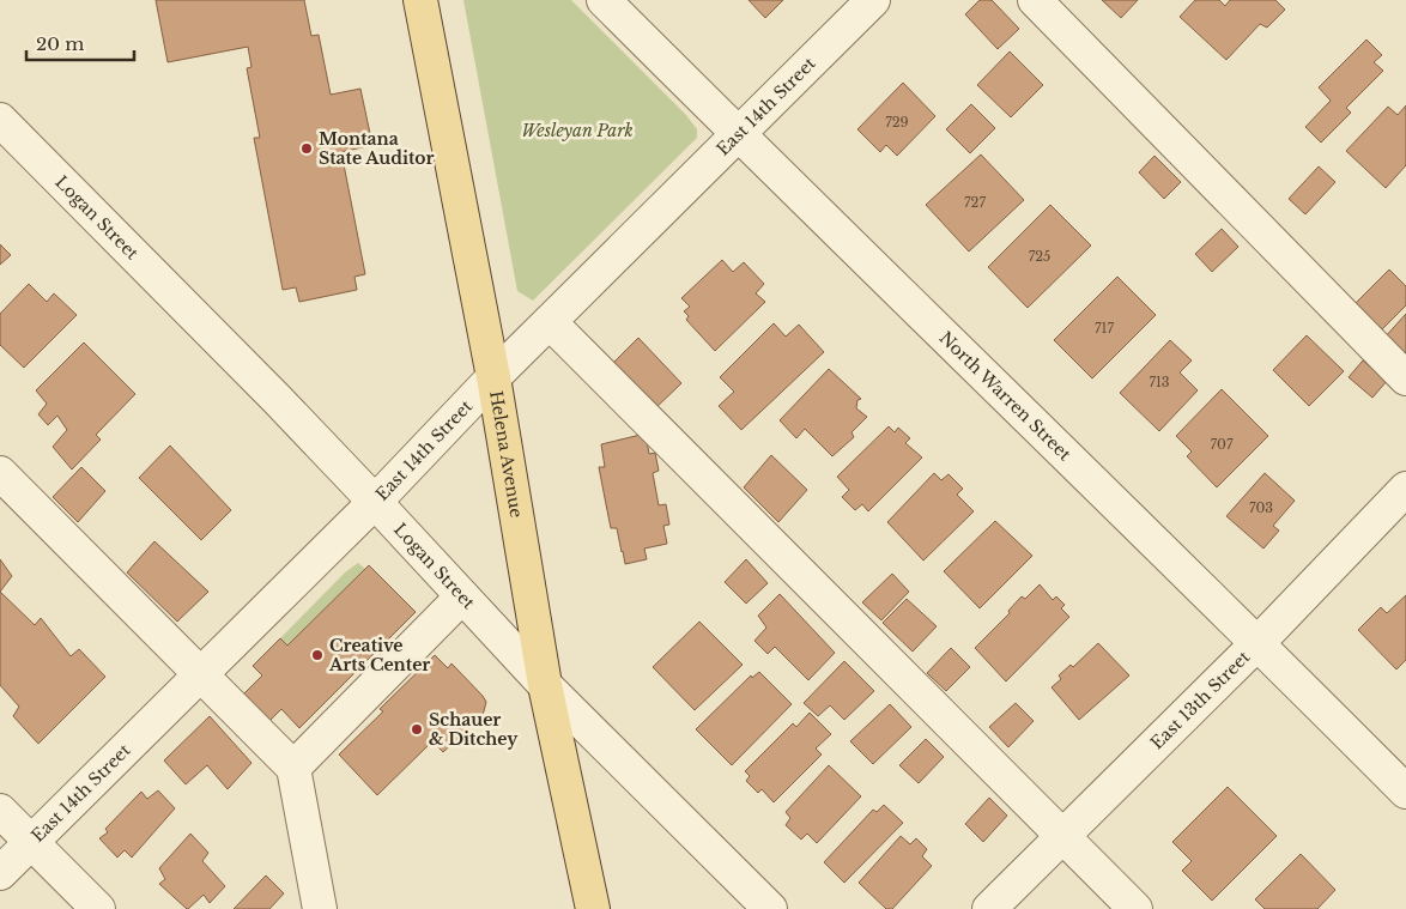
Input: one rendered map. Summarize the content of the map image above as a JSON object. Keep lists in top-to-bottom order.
{
  "streets": {
    "main road": ["Helena Avenue"],
    "street": [
      "East 14th Street",
      "Logan Street",
      "North Warren Street",
      "East 13th Street"
    ]
  },
  "crossings": [
    ["East 14th Street", "Logan Street"],
    ["East 14th Street", "North Warren Street"],
    ["East 14th Street", "Helena Avenue"],
    ["Logan Street", "Helena Avenue"],
    ["North Warren Street", "East 13th Street"]
  ],
  "parks": ["Wesleyan Park"],
  "places": ["Montana State Auditor", "Creative Arts Center", "Schauer & Ditchey"],
  "house_numbers": [
    "729",
    "727",
    "725",
    "717",
    "713",
    "707",
    "703"
  ],
  "scale_bar": "20 m"
}
